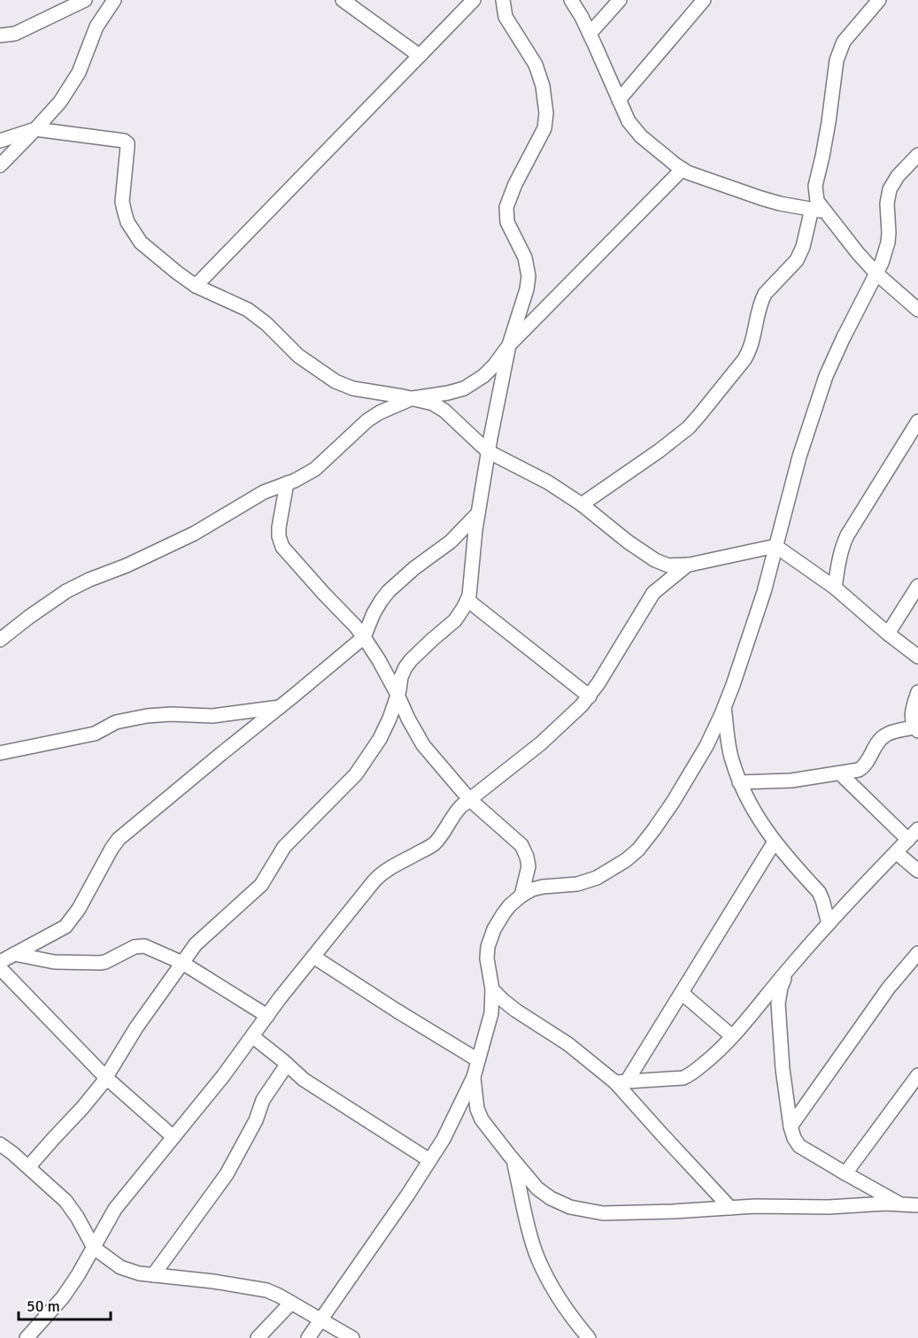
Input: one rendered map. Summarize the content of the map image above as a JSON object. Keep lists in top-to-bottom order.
{
  "scale_bar": "50 m"
}
